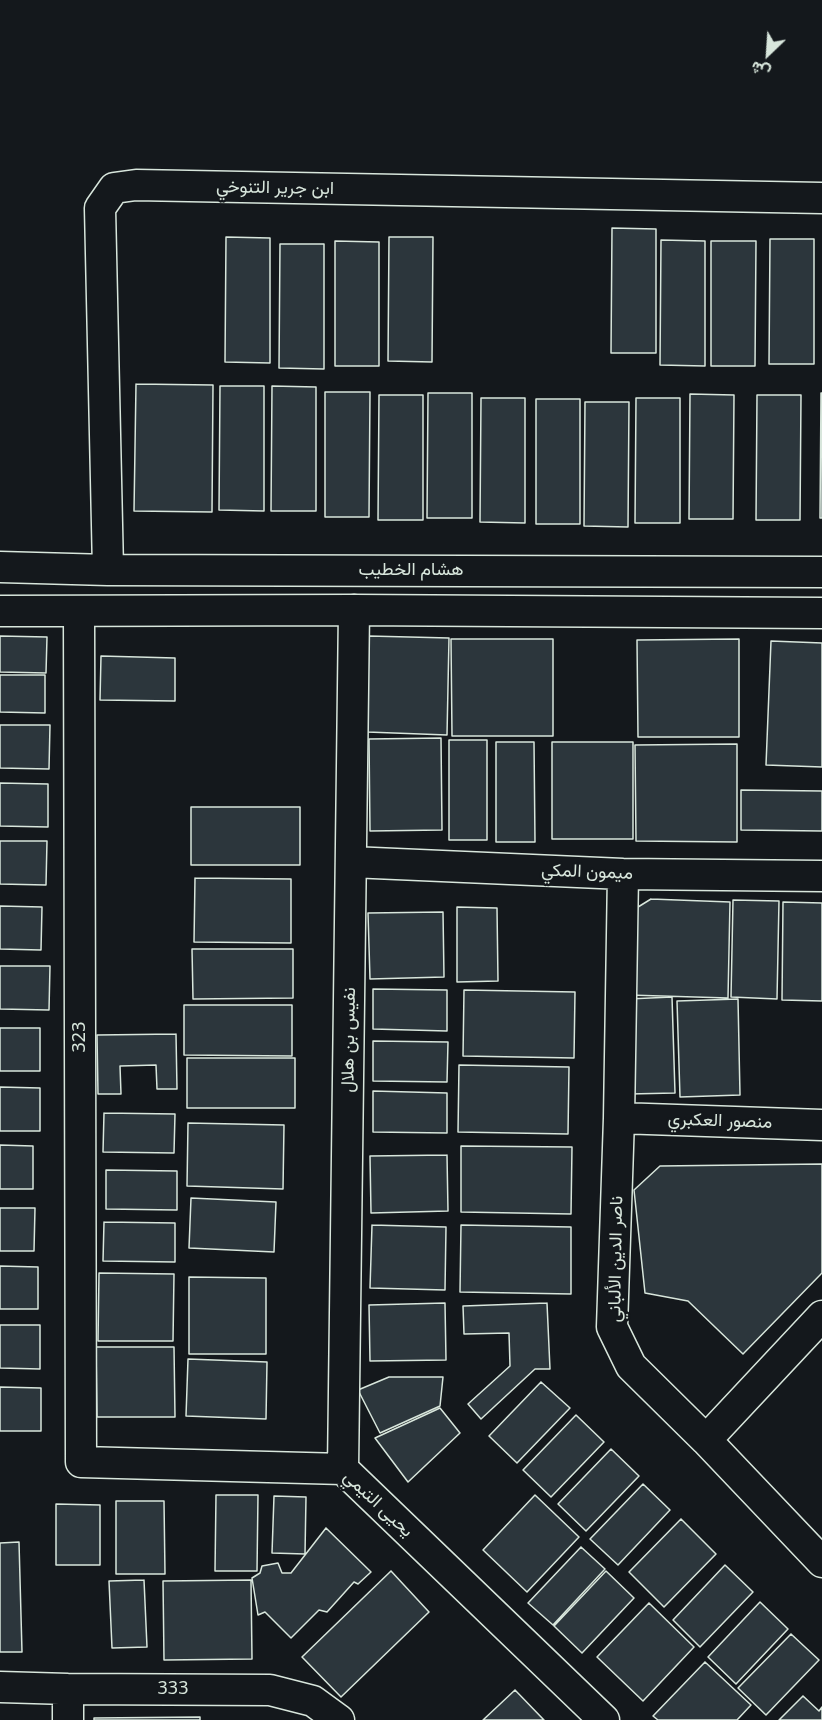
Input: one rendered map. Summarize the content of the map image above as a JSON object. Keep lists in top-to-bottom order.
{
  "streets": {
    "street": [
      "ابن جرير التنوخي",
      "هشام الخطيب",
      "ميمون المكي",
      "323",
      "نفيس بن هلال",
      "منصور العكبري",
      "ناصر الدين الألباني",
      "يحيى التيمي",
      "333"
    ]
  },
  "crossings": [
    ["ابن جرير التنوخي", "هشام الخطيب"],
    ["ميمون المكي", "نفيس بن هلال"],
    ["ميمون المكي", "ناصر الدين الألباني"],
    ["323", "يحيى التيمي"],
    ["نفيس بن هلال", "يحيى التيمي"],
    ["منصور العكبري", "ناصر الدين الألباني"]
  ],
  "north": "bottom left"
}
